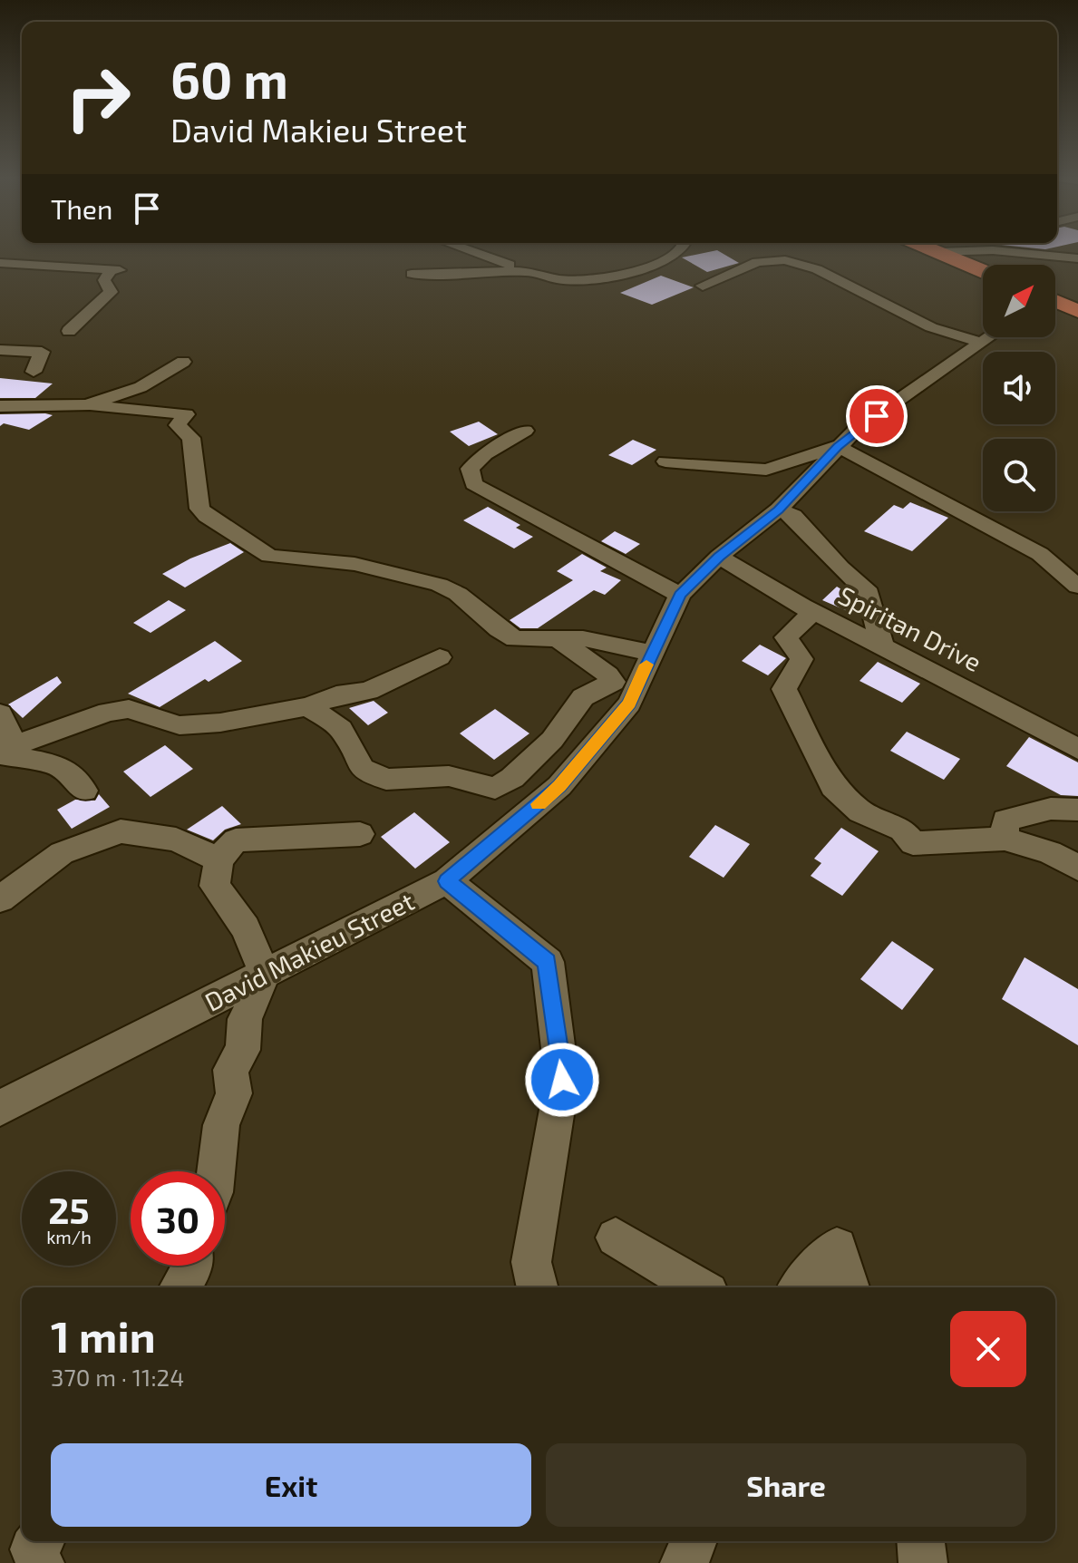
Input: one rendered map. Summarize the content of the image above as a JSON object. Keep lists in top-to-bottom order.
{
  "streets": {
    "street": ["Spiritan Drive", "David Makieu Street"]
  },
  "crossings": [
    ["Spiritan Drive", "David Makieu Street"]
  ],
  "north": "top right",
  "page": {
    "turn": ["60 m", "David Makieu Street"],
    "then": "Then",
    "speed": "25 km/h",
    "limit": "30",
    "heading": ["1 min", "370 m · 11:24"],
    "buttons": ["Exit", "Share"]
  }
}
